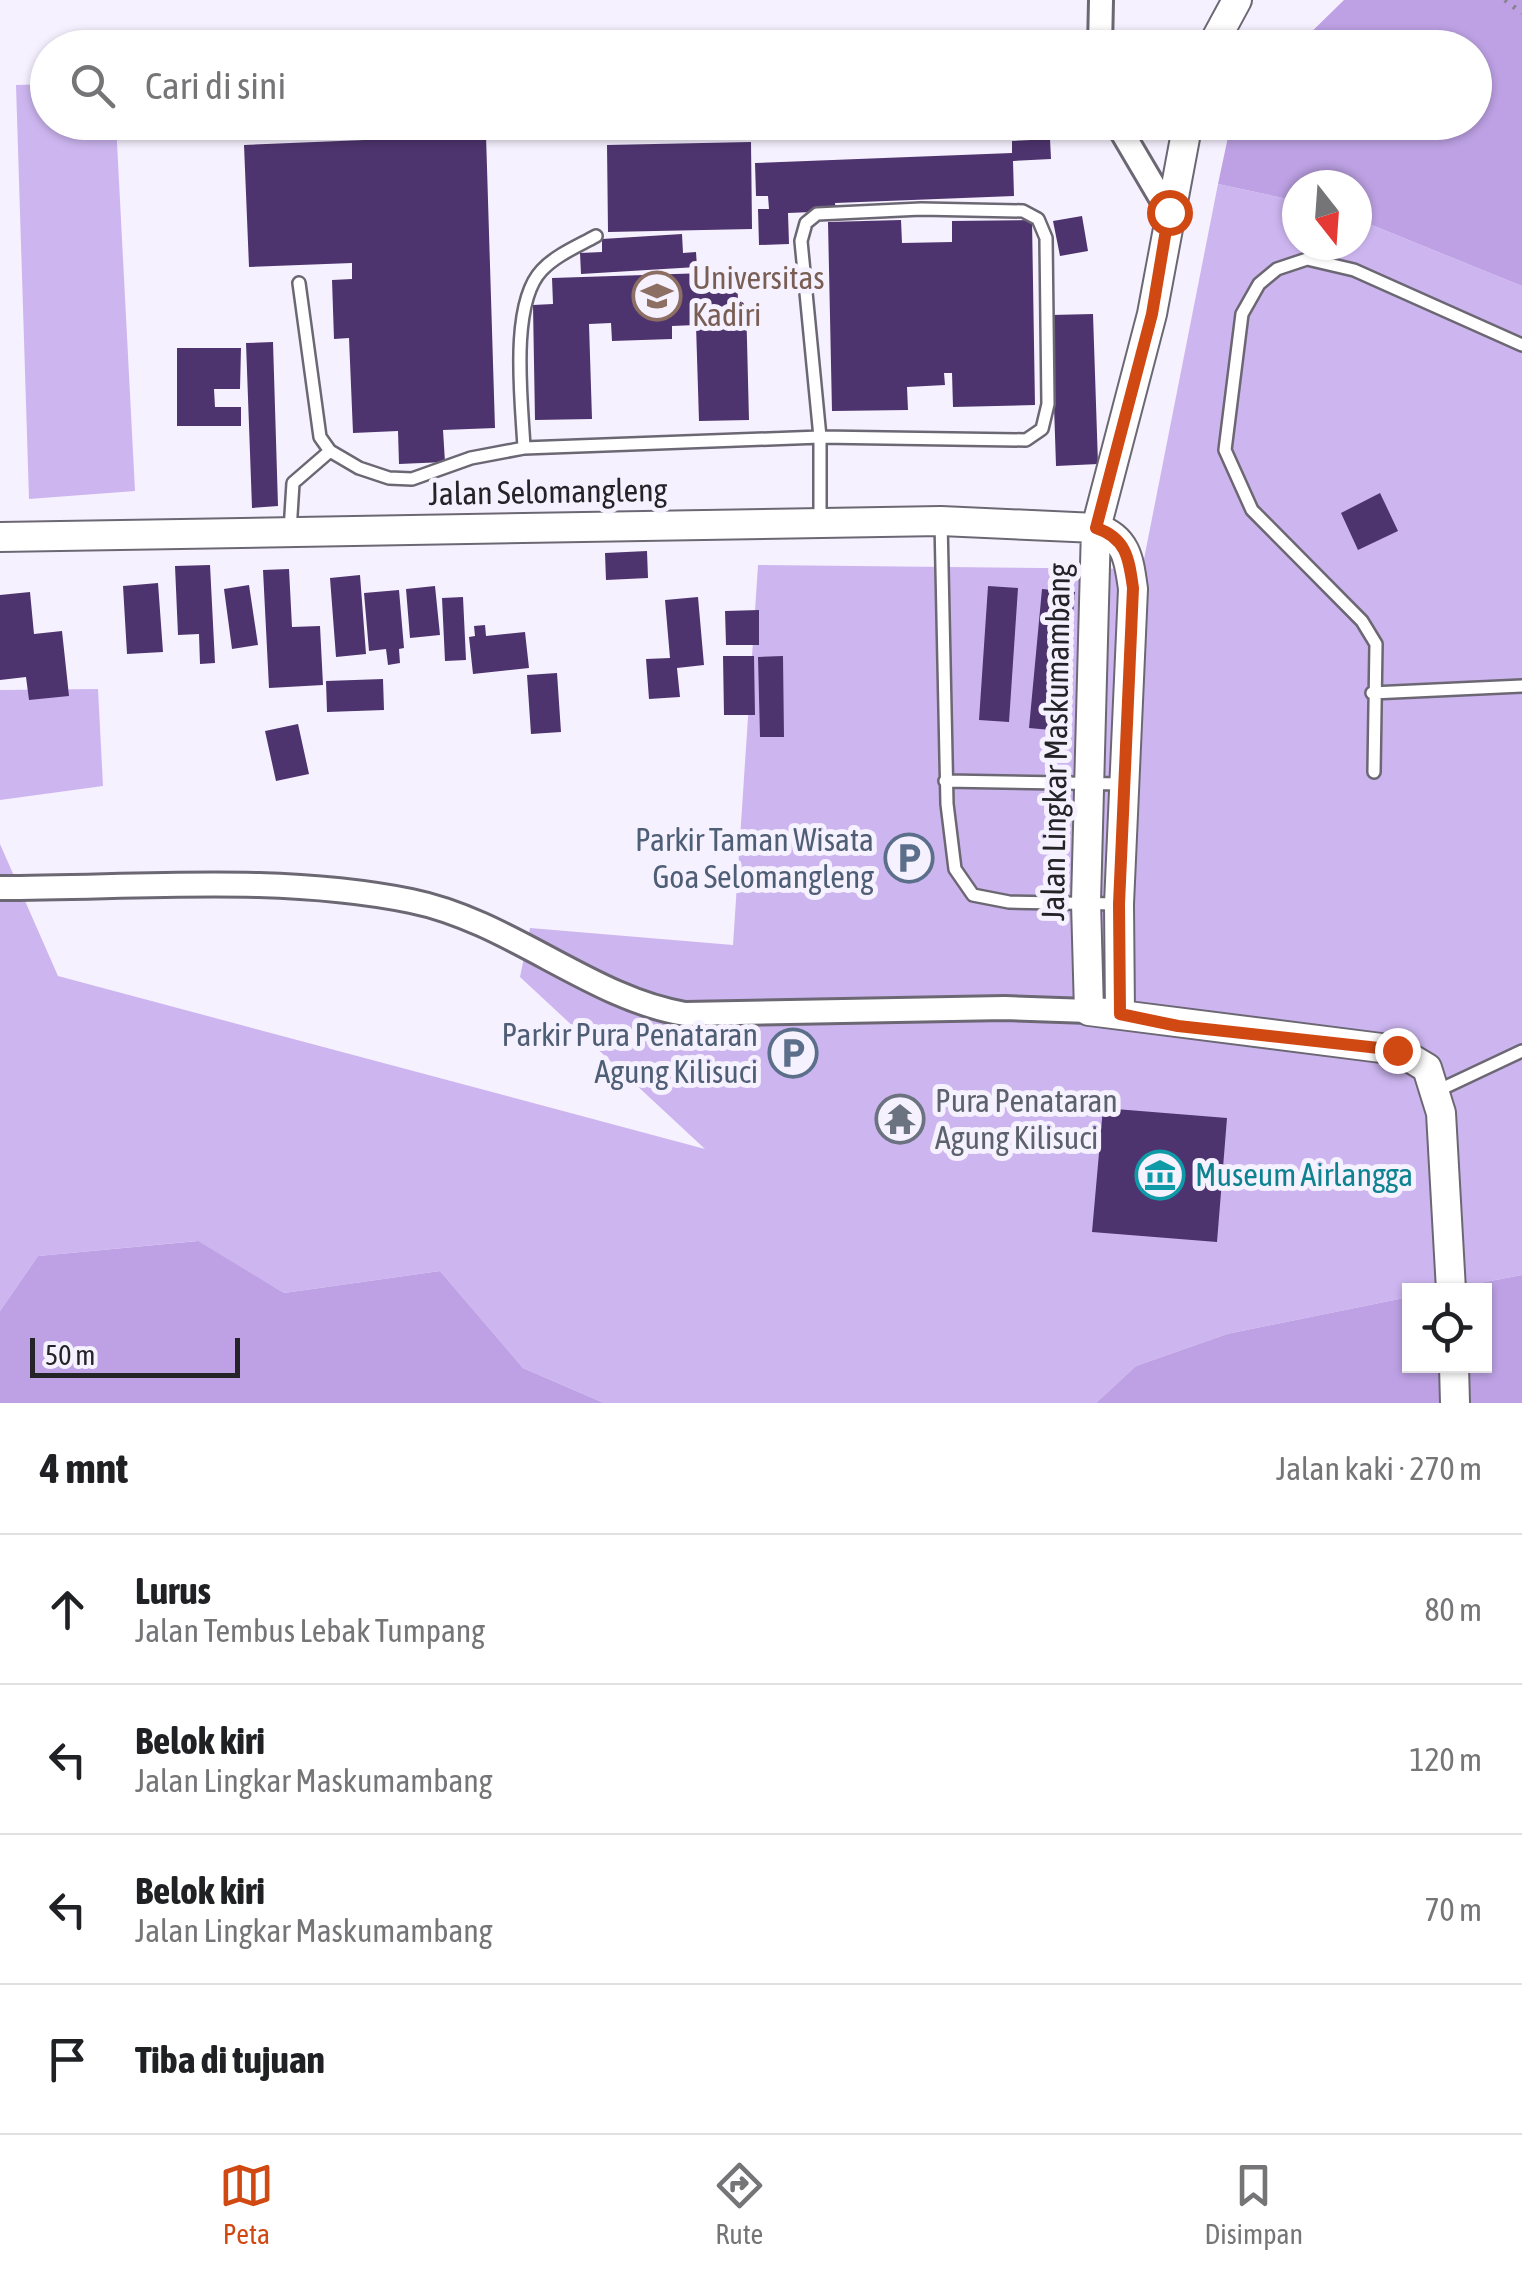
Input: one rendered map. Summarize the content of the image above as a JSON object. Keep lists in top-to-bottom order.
{
  "streets": {
    "street": ["Jalan Selomangleng", "Jalan Lingkar Maskumambang"]
  },
  "crossings": [
    ["Jalan Selomangleng", "Jalan Lingkar Maskumambang"]
  ],
  "places": {
    "school or university": ["Universitas Kadiri"],
    "parking": ["Parkir Taman Wisata Goa Selomangleng", "Parkir Pura Penataran Agung Kilisuci"],
    "temple": ["Pura Penataran Agung Kilisuci"],
    "museum": ["Museum Airlangga"]
  },
  "scale_bar": "50 m",
  "north": "bottom",
  "page": {
    "search": "Cari di sini",
    "scale": "50 m",
    "heading": ["4 mnt", "Jalan kaki · 270 m"],
    "list": [
      ["Lurus", "Jalan Tembus Lebak Tumpang", "80 m"],
      ["Belok kiri", "Jalan Lingkar Maskumambang", "120 m"],
      ["Belok kiri", "Jalan Lingkar Maskumambang", "70 m"],
      "Tiba di tujuan"
    ],
    "nav": ["Peta", "Rute", "Disimpan"]
  }
}
